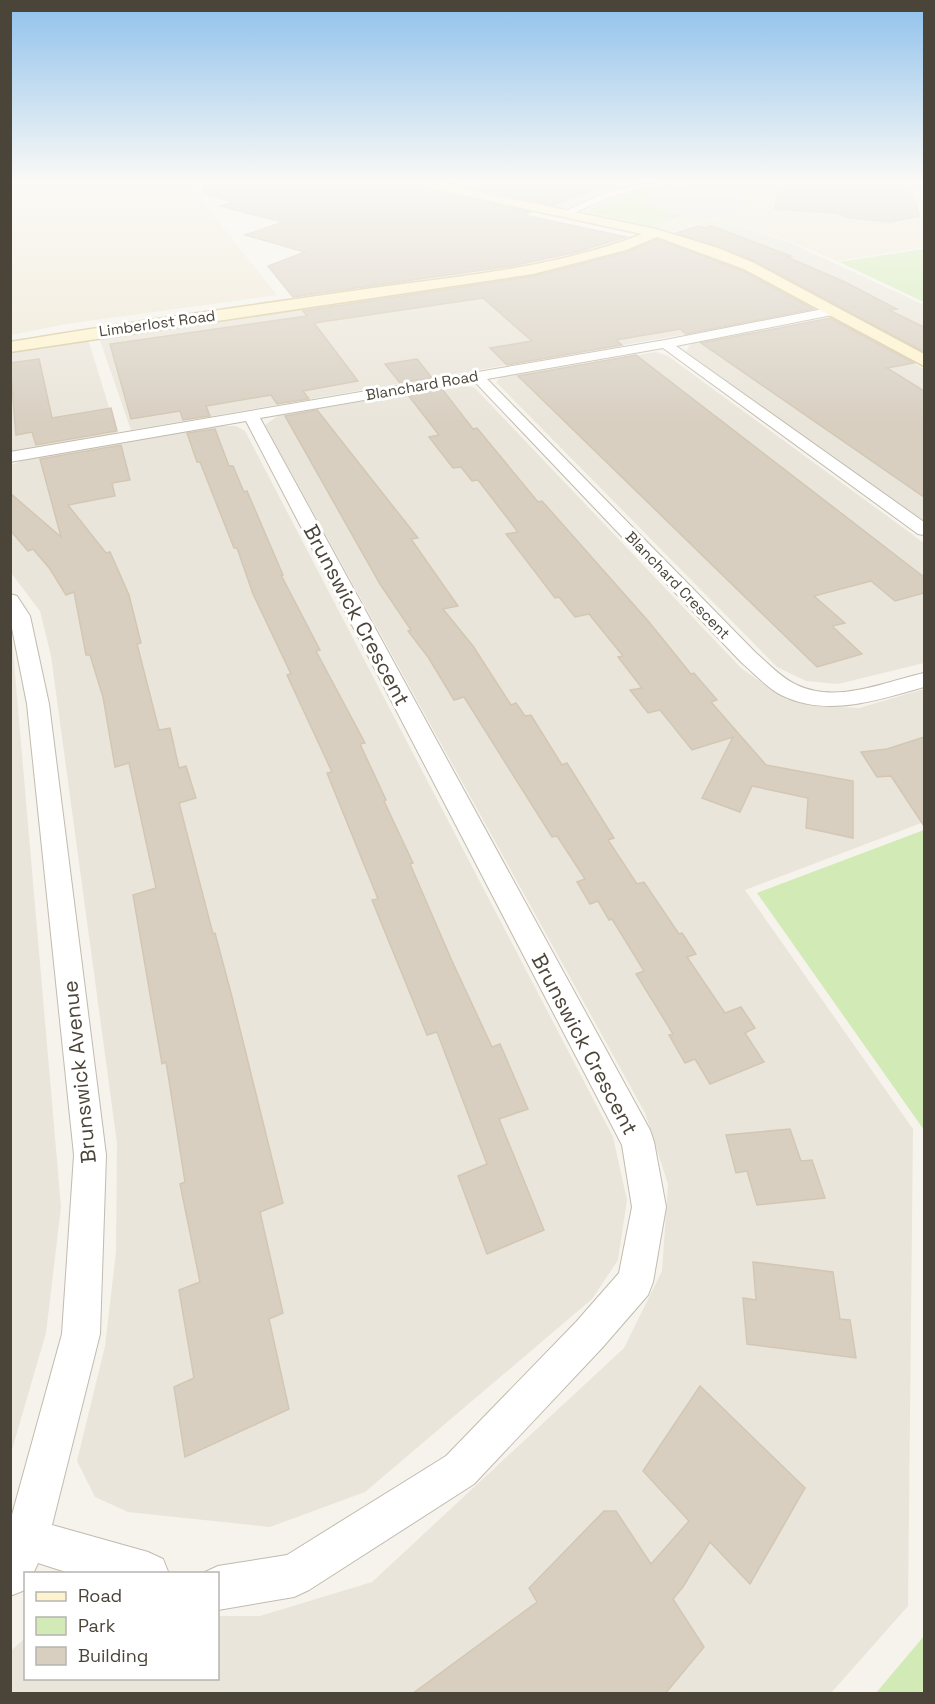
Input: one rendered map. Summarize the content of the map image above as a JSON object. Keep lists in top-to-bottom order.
{
  "streets": {
    "street": [
      "Limberlost Road",
      "Blanchard Road",
      "Blanchard Crescent",
      "Brunswick Crescent",
      "Brunswick Avenue"
    ]
  },
  "crossings": [
    ["Blanchard Road", "Blanchard Crescent"],
    ["Blanchard Road", "Brunswick Crescent"]
  ],
  "legend": ["Road", "Park", "Building"]
}
